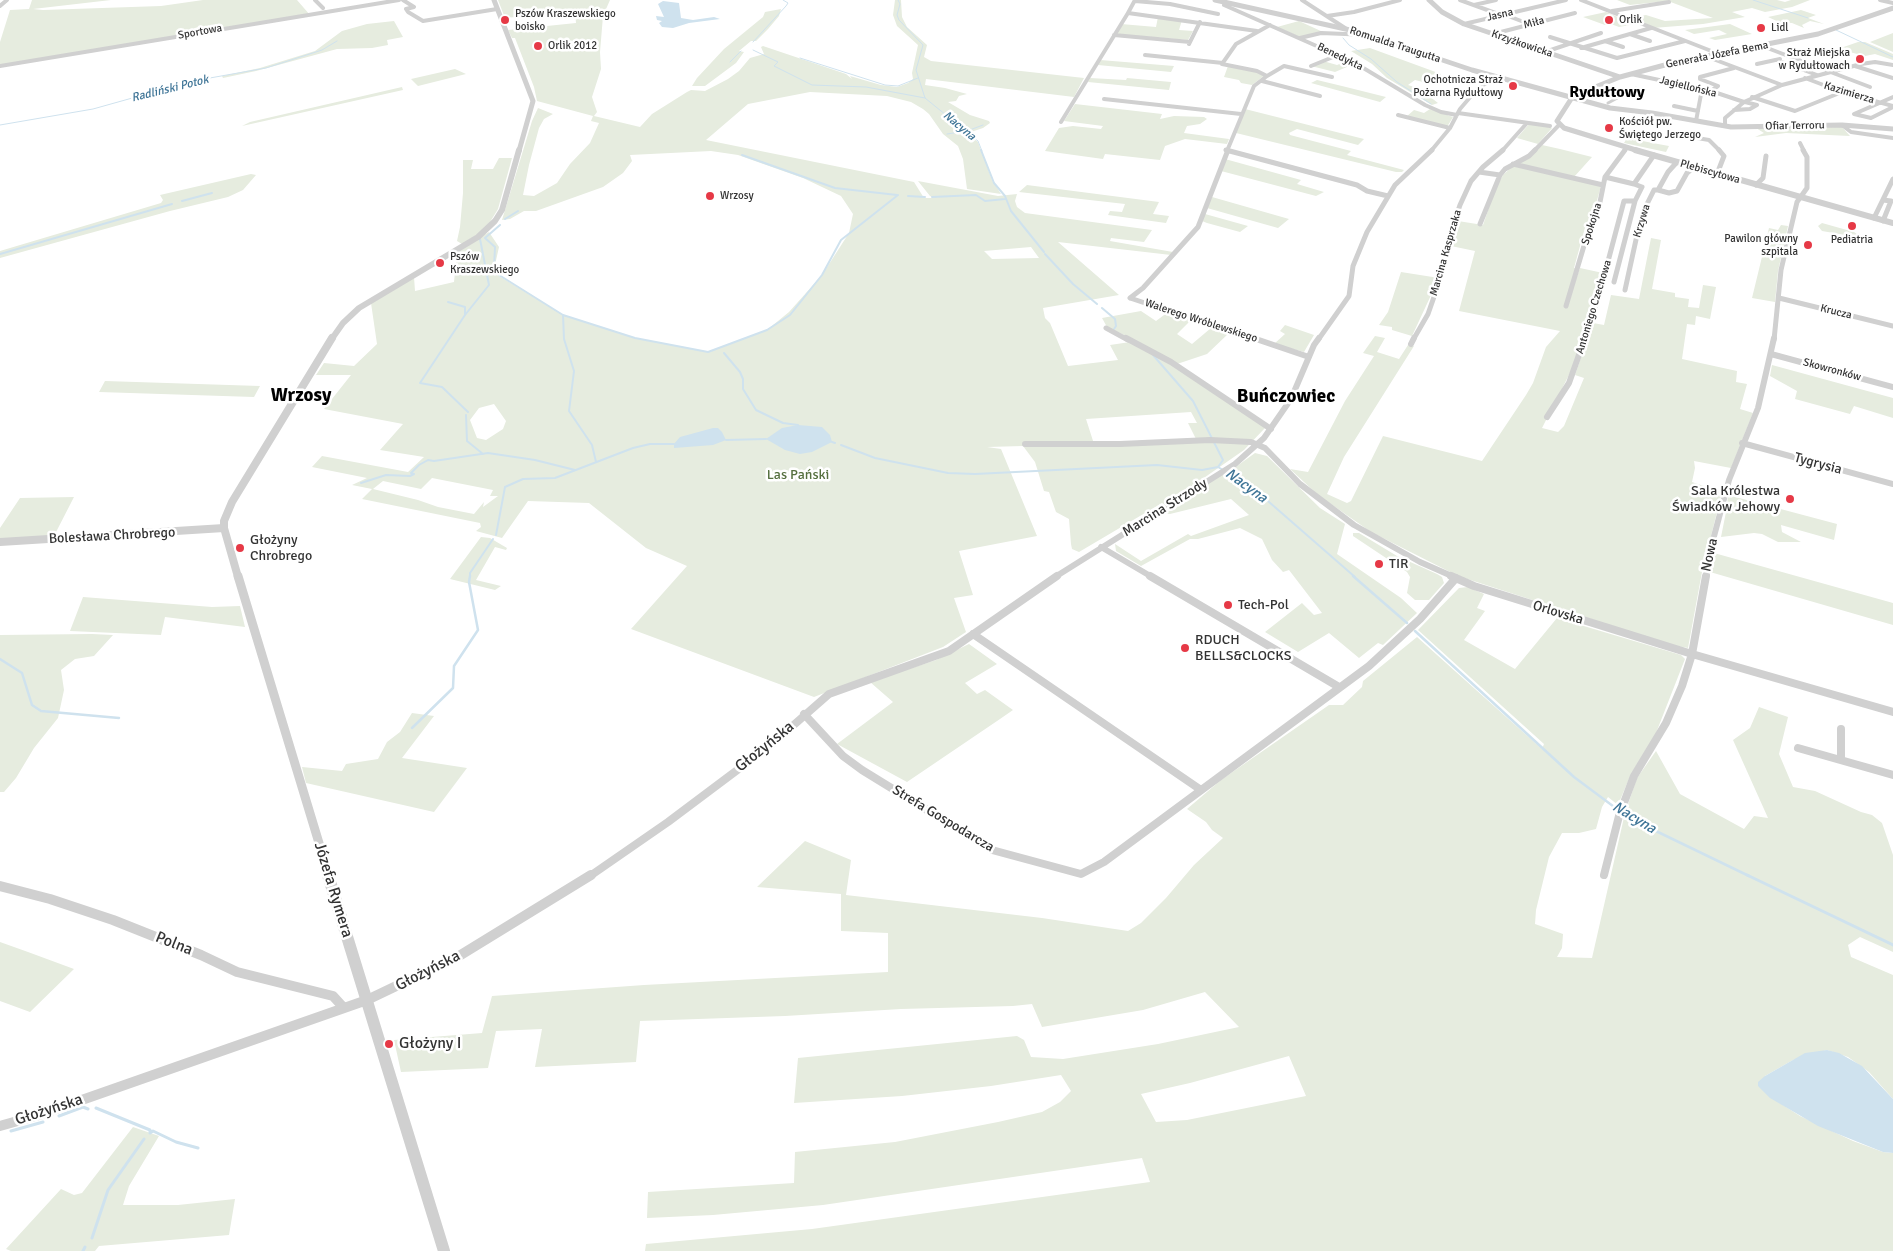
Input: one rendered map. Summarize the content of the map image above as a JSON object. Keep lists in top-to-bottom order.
{
  "streets": {
    "street": [
      "Jasna",
      "Miła",
      "Sportowa",
      "Krzyżkowicka",
      "Romualda Traugutta",
      "Generała Józefa Bema",
      "Benedykta",
      "Jagiellońska",
      "Kazimierza",
      "Ofiar Terroru",
      "Plebiscytowa",
      "Krzywa",
      "Spokojna",
      "Marcina Kasprzaka",
      "Antoniego Czechowa",
      "Krucza",
      "Walerego Wróblewskiego",
      "Skowronków",
      "Tygrysia",
      "Marcina Strzody",
      "Bolesława Chrobrego",
      "Nowa",
      "Orlovska",
      "Głożyńska",
      "Strefa Gospodarcza",
      "Józefa Rymera",
      "Polna"
    ]
  },
  "crossings": [
    ["Jasna", "Krzyżkowicka"],
    ["Miła", "Krzyżkowicka"],
    ["Krzyżkowicka", "Generała Józefa Bema"],
    ["Romualda Traugutta", "Generała Józefa Bema"],
    ["Romualda Traugutta", "Benedykta"],
    ["Romualda Traugutta", "Ofiar Terroru"],
    ["Romualda Traugutta", "Marcina Strzody"],
    ["Generała Józefa Bema", "Jagiellońska"],
    ["Generała Józefa Bema", "Ofiar Terroru"],
    ["Benedykta", "Marcina Kasprzaka"],
    ["Benedykta", "Marcina Strzody"],
    ["Jagiellońska", "Kazimierza"],
    ["Jagiellońska", "Ofiar Terroru"],
    ["Plebiscytowa", "Krzywa"],
    ["Plebiscytowa", "Spokojna"],
    ["Plebiscytowa", "Nowa"],
    ["Krucza", "Nowa"],
    ["Walerego Wróblewskiego", "Marcina Strzody"],
    ["Skowronków", "Nowa"],
    ["Tygrysia", "Nowa"],
    ["Marcina Strzody", "Orlovska"],
    ["Marcina Strzody", "Głożyńska"],
    ["Marcina Strzody", "Strefa Gospodarcza"],
    ["Bolesława Chrobrego", "Józefa Rymera"],
    ["Nowa", "Orlovska"],
    ["Orlovska", "Strefa Gospodarcza"],
    ["Głożyńska", "Strefa Gospodarcza"],
    ["Głożyńska", "Józefa Rymera"],
    ["Głożyńska", "Polna"]
  ],
  "districts": ["Rydułtowy", "Wrzosy", "Buńczowiec"],
  "water": ["Radliński Potok", "Nacyna"],
  "parks": ["Las Pański"],
  "places": [
    "Pszów Kraszewskiego boisko",
    "Orlik",
    "Lidl",
    "Orlik 2012",
    "Straż Miejska w Rydułtowach",
    "Ochotnicza Straż Pożarna Rydułtowy",
    "Kościół pw. Świętego Jerzego",
    "Wrzosy",
    "Pediatria",
    "Pawilon główny szpitala",
    "Pszów Kraszewskiego",
    "Sala Królestwa Świadków Jehowy",
    "Głożyny Chrobrego",
    "TIR",
    "Tech-Pol",
    "RDUCH BELLS&CLOCKS",
    "Głożyny I"
  ]
}
